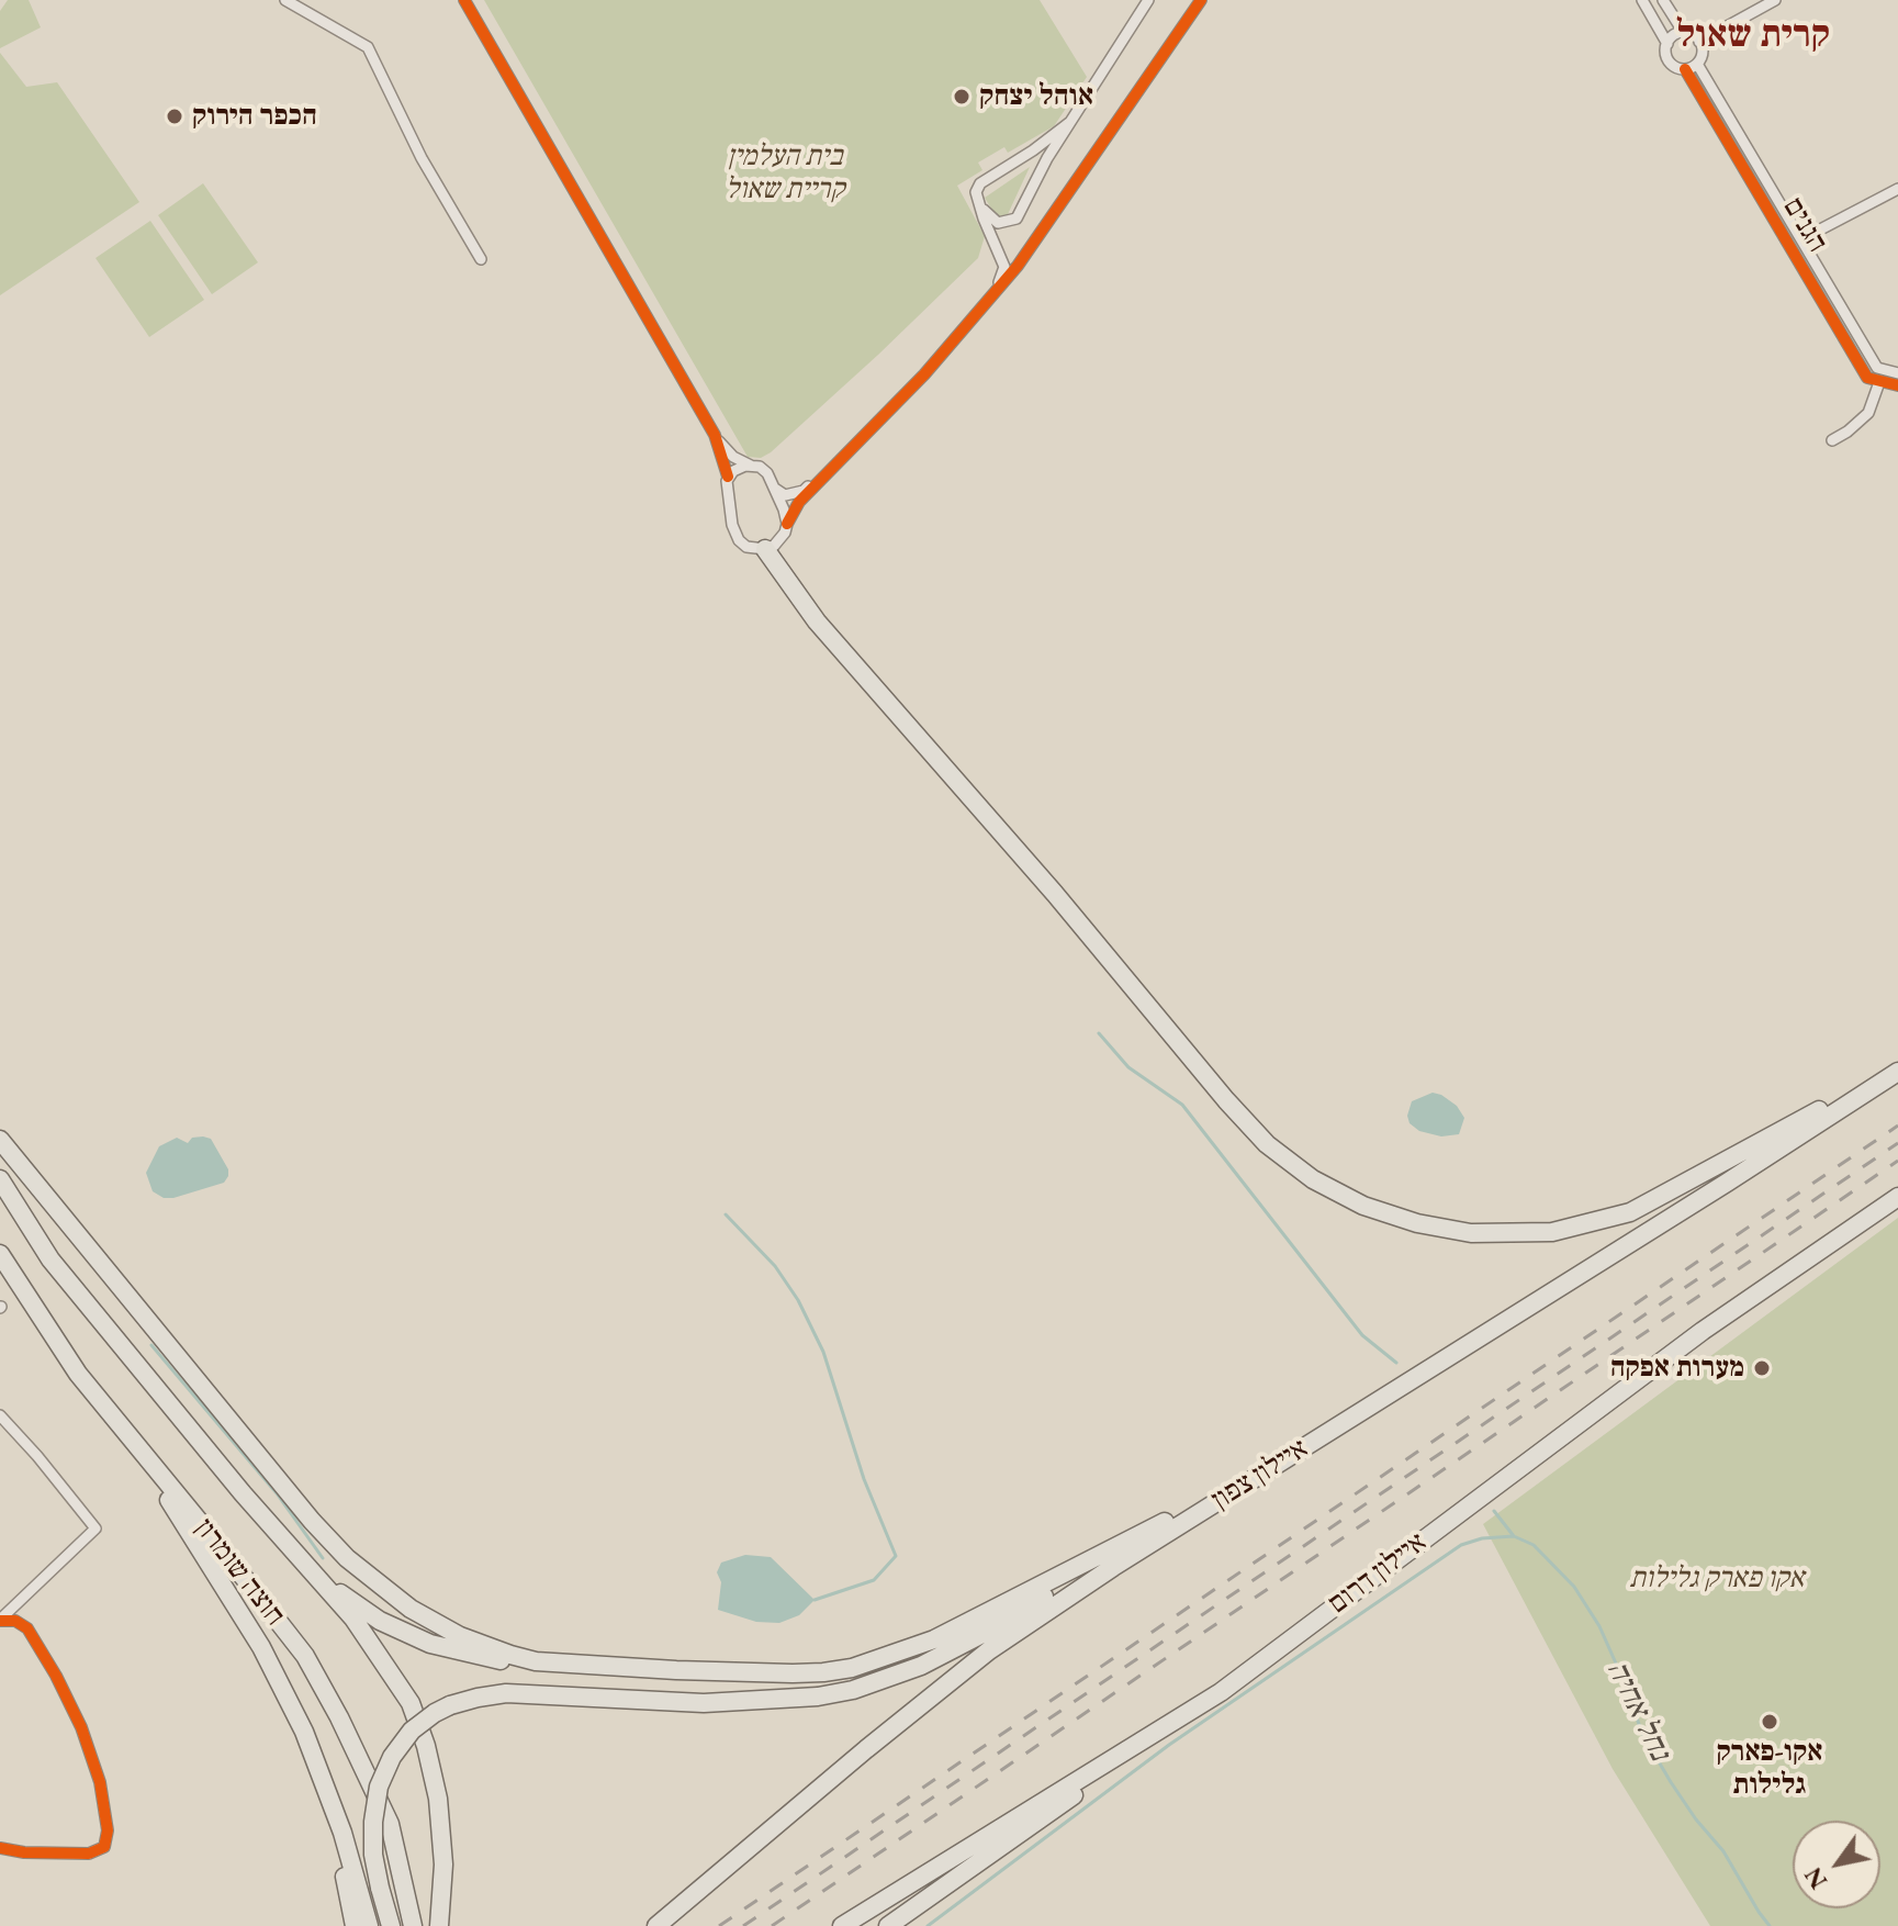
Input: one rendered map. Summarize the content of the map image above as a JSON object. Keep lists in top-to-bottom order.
{
  "streets": {
    "highway": ["איילון צפון", "חוצה שומרון", "איילון דרום"],
    "street": ["הגנים"]
  },
  "districts": ["קרית שאול"],
  "water": ["נחל אחיה"],
  "parks": ["בית העלמין קריית שאול", "אקו פארק גלילות"],
  "places": [
    "אוהל יצחק",
    "הכפר הירוק",
    "מערות אפקה",
    "אקו-פארק גלילות"
  ],
  "north": "bottom left"
}
